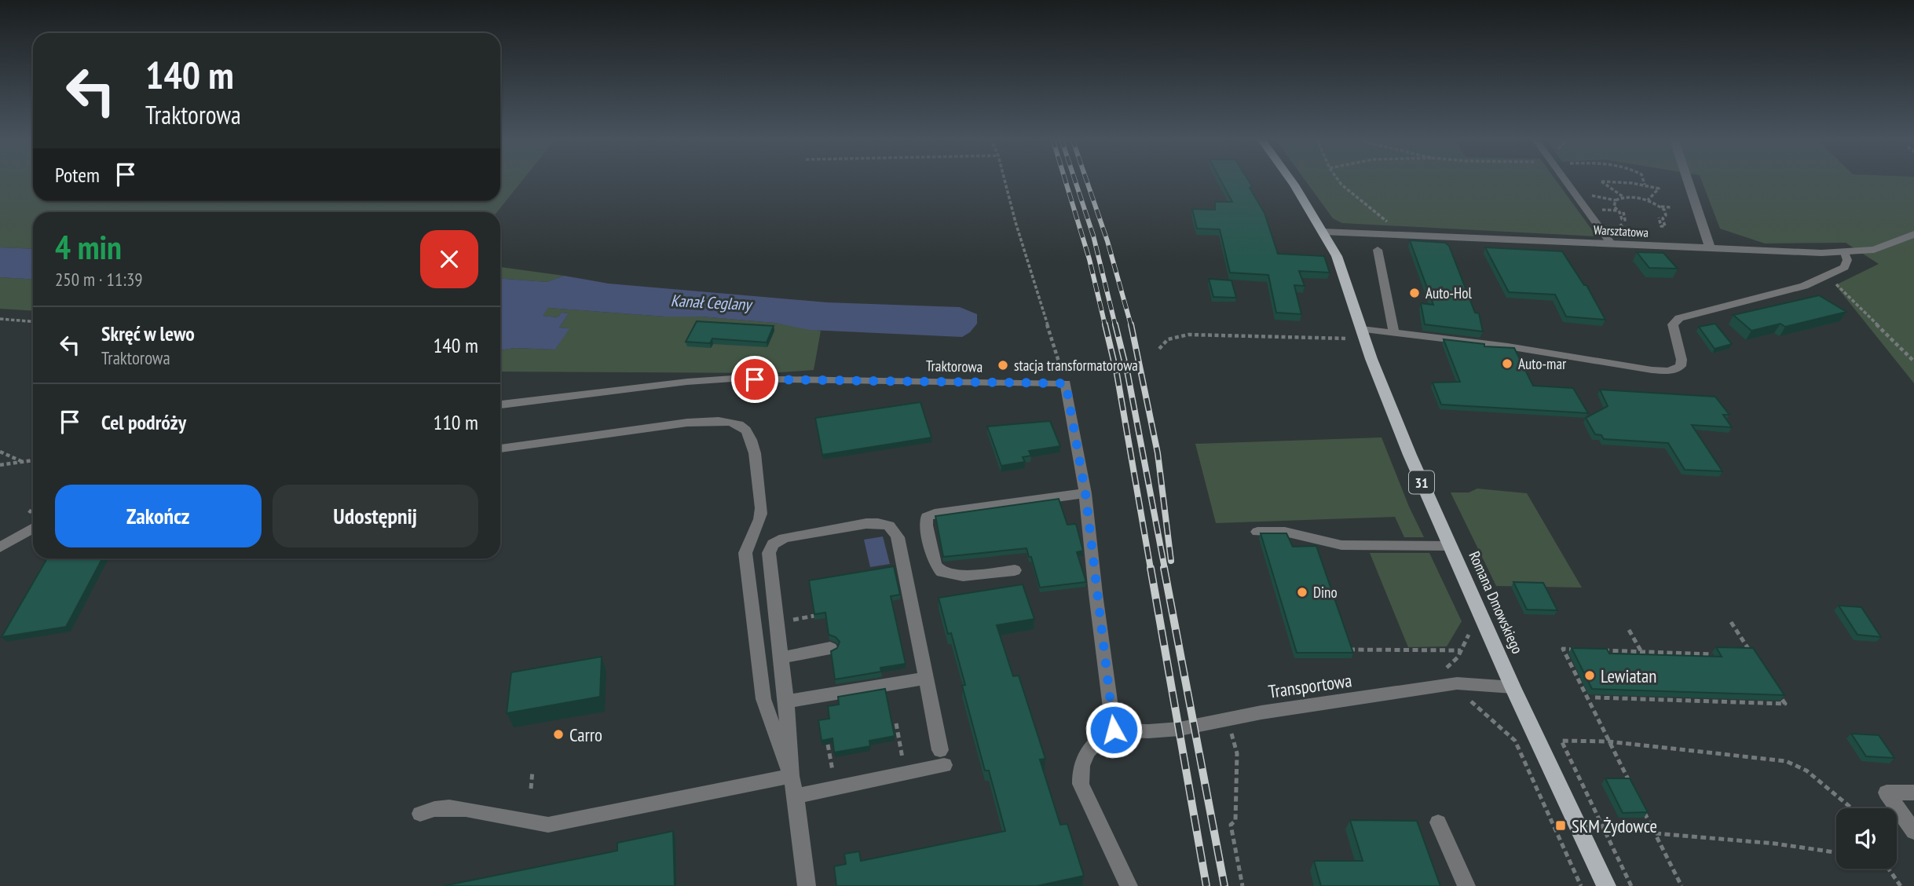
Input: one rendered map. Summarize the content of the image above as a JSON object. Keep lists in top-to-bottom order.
{
  "streets": {
    "main road": ["31", "Romana Dmowskiego"],
    "street": ["Warsztatowa"],
    "lane": ["Traktorowa", "Transportowa"]
  },
  "crossings": [
    ["Warsztatowa", "Romana Dmowskiego"],
    ["Romana Dmowskiego", "Transportowa"]
  ],
  "water": ["Kanał Ceglany"],
  "places": {
    "other": [
      "Auto-Hol",
      "Auto-mar",
      "stacja transformatorowa",
      "Dino",
      "Lewiatan",
      "Carro"
    ],
    "transit": ["SKM Żydowce"]
  },
  "page": {
    "turn": ["140 m", "Traktorowa"],
    "then": "Potem",
    "heading": ["4 min", "250 m · 11:39"],
    "list": [
      {
        "name": "Skręć w lewo",
        "note": "Traktorowa",
        "value": "140 m"
      },
      {
        "name": "Cel podróży",
        "value": "110 m"
      }
    ],
    "buttons": ["Zakończ", "Udostępnij"]
  }
}
